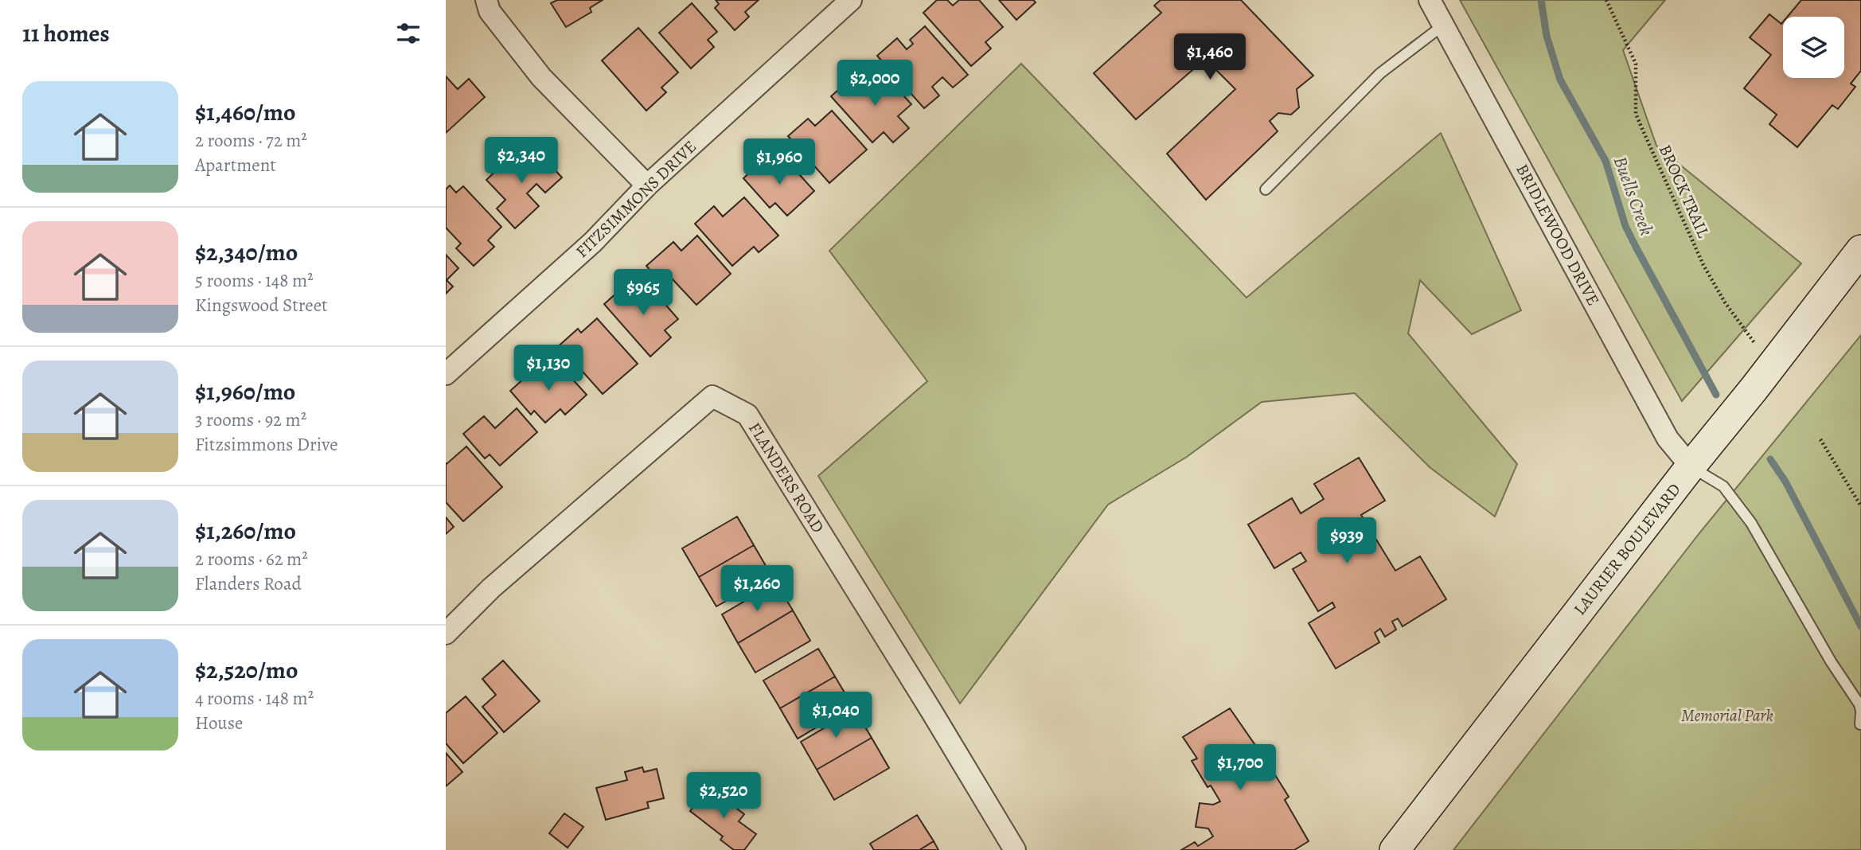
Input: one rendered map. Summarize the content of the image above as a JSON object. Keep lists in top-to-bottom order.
{
  "streets": {
    "street": [
      "FITZSIMMONS DRIVE",
      "BRIDLEWOOD DRIVE",
      "FLANDERS ROAD",
      "LAURIER BOULEVARD"
    ],
    "path": ["BROCK TRAIL"]
  },
  "crossings": [
    ["BRIDLEWOOD DRIVE", "LAURIER BOULEVARD"]
  ],
  "water": ["Buells Creek"],
  "parks": ["Memorial Park"],
  "page": {
    "heading": "11 homes",
    "price": [
      "$1,460",
      "$2,000",
      "$2,340",
      "$1,960",
      "$965",
      "$1,130",
      "$939",
      "$1,260",
      "$1,040",
      "$1,700",
      "$2,520"
    ],
    "list": [
      {
        "name": "$1,460/mo",
        "note": "2 rooms · 72 m² · Apartment"
      },
      {
        "name": "$2,340/mo",
        "note": "5 rooms · 148 m² · Kingswood Street"
      },
      {
        "name": "$1,960/mo",
        "note": "3 rooms · 92 m² · Fitzsimmons Drive"
      },
      {
        "name": "$1,260/mo",
        "note": "2 rooms · 62 m² · Flanders Road"
      },
      {
        "name": "$2,520/mo",
        "note": "4 rooms · 148 m² · House"
      }
    ]
  }
}
